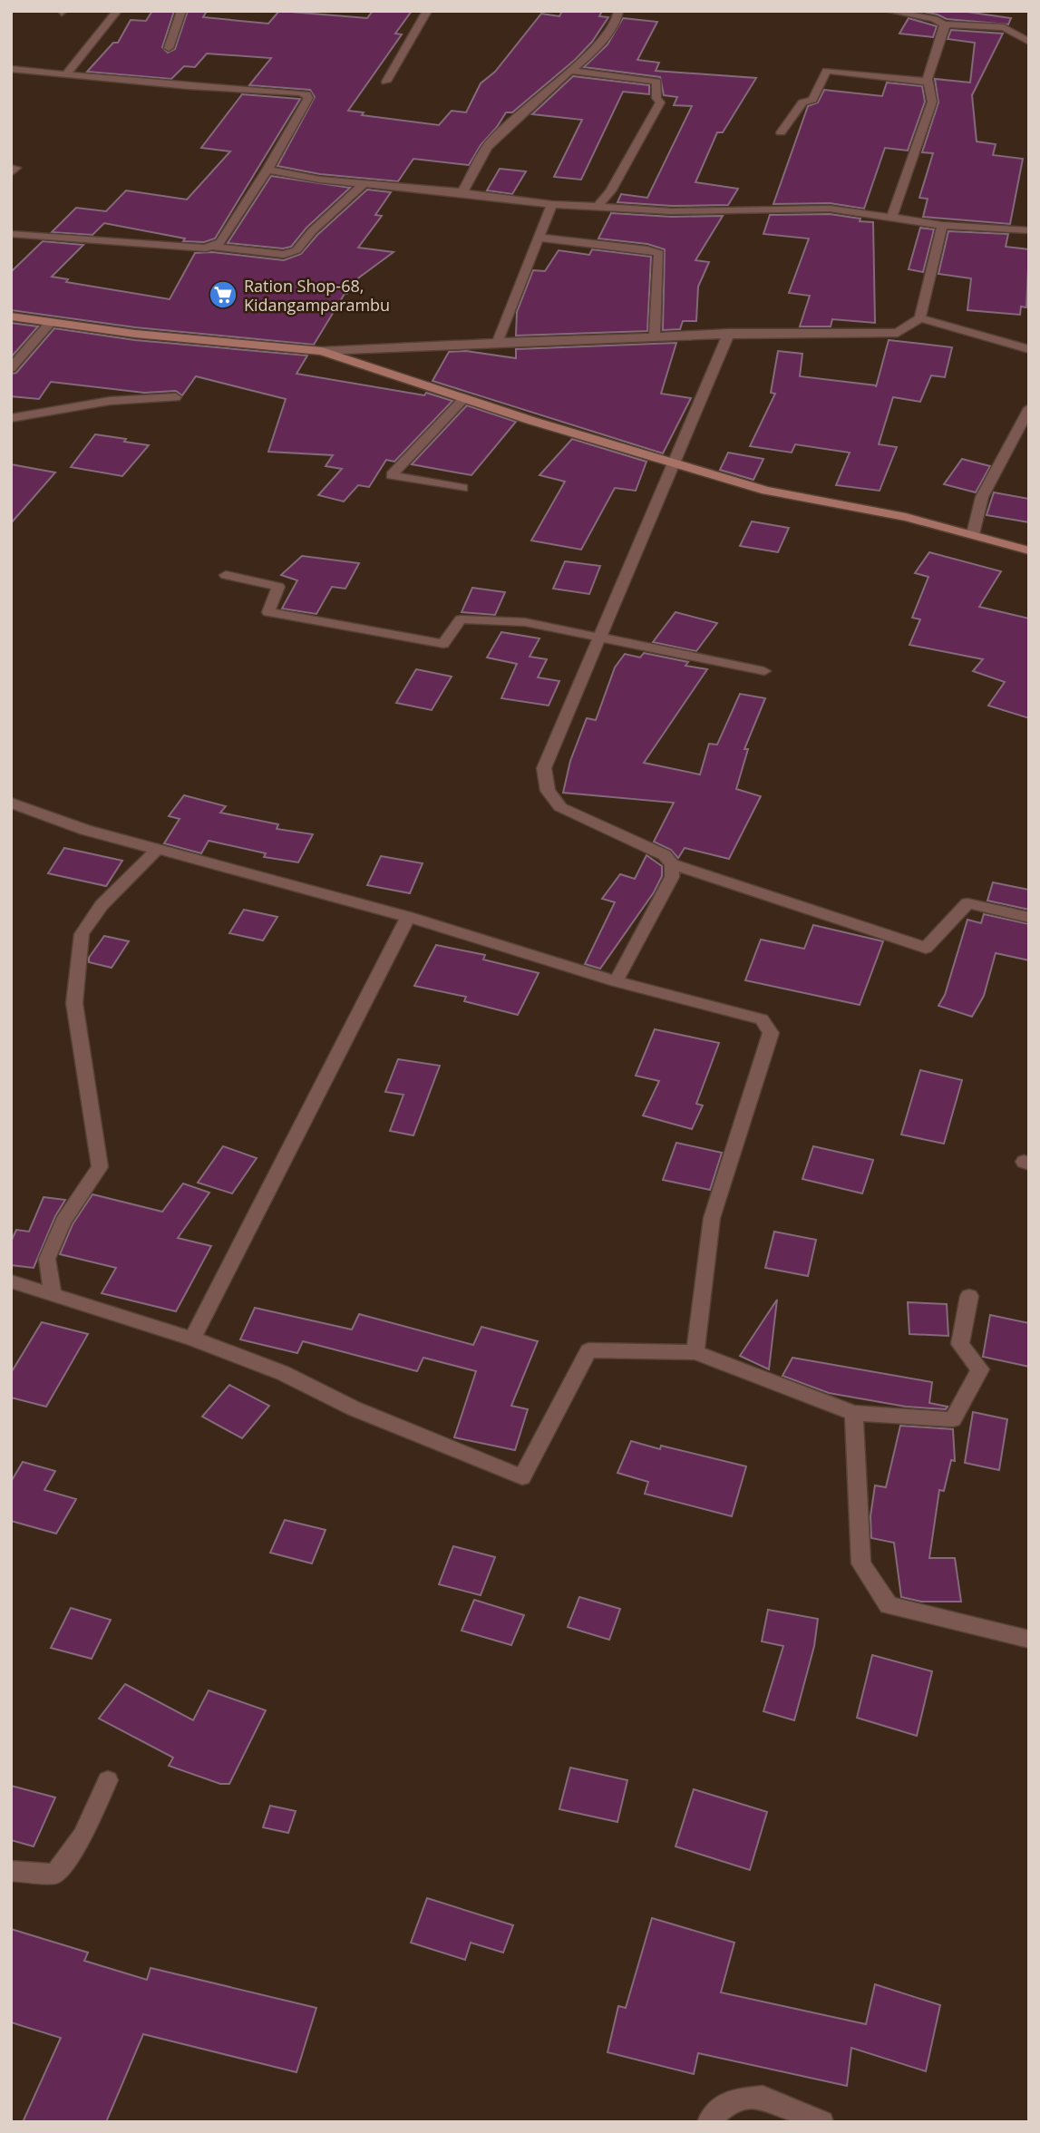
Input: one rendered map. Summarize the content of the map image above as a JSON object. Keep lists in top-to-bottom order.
{
  "places": {
    "supermarket": ["Ration Shop-68, Kidangamparambu"]
  }
}
